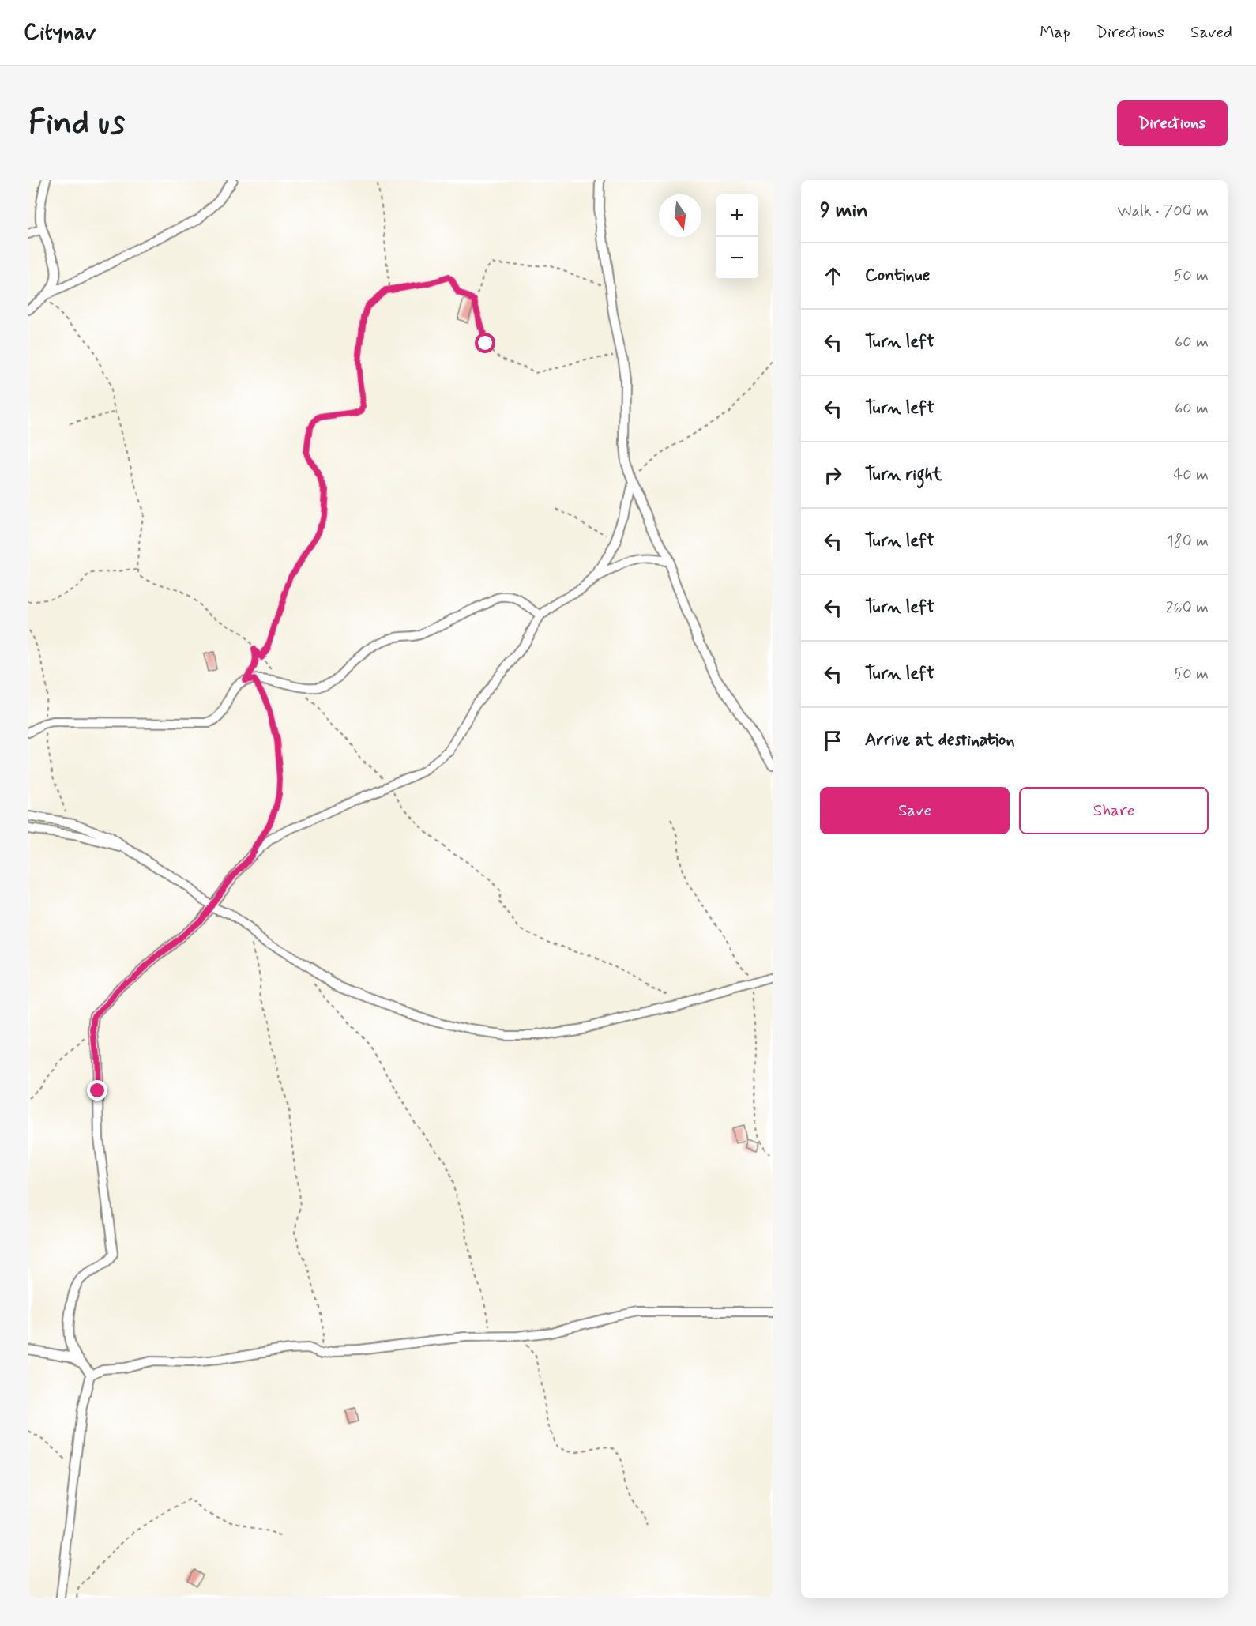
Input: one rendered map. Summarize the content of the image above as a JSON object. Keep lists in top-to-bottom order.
{
  "north": "bottom",
  "page": {
    "header": "Citynav",
    "nav": ["Map", "Directions", "Saved"],
    "buttons": [
      "Directions",
      ["Save", "Share"]
    ],
    "title": "Find us",
    "heading": ["9 min", "Walk · 700 m"],
    "map_buttons": ["+", "−"],
    "list": [
      ["Continue", "50 m"],
      ["Turn left", "60 m"],
      ["Turn left", "60 m"],
      ["Turn right", "40 m"],
      ["Turn left", "180 m"],
      ["Turn left", "260 m"],
      ["Turn left", "50 m"],
      "Arrive at destination"
    ]
  }
}
